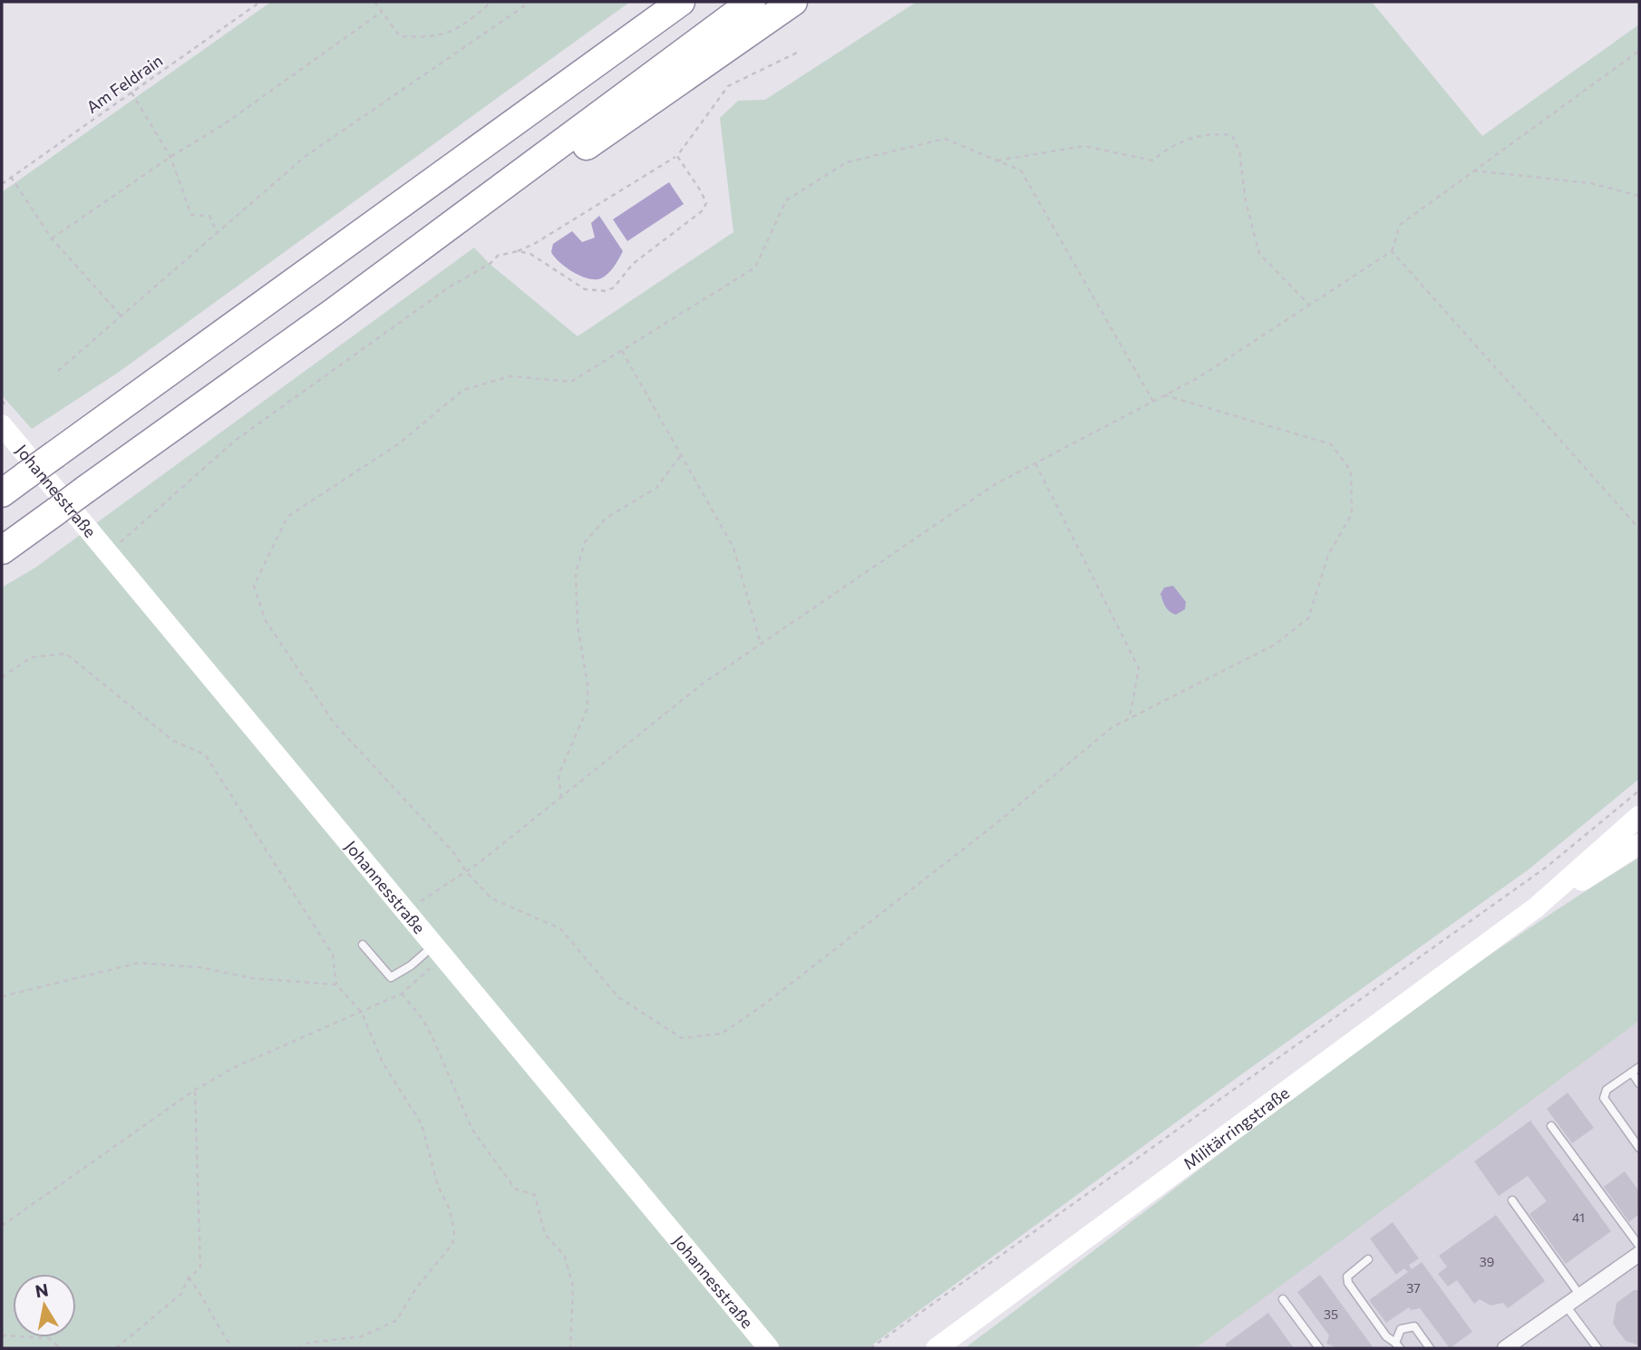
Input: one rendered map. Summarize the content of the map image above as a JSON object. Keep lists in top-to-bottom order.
{
  "streets": {
    "main road": ["Johannesstraße", "Militärringstraße"],
    "path": ["Am Feldrain"]
  },
  "house_numbers": [
    "41",
    "39",
    "37",
    "35"
  ],
  "north": "top"
}
